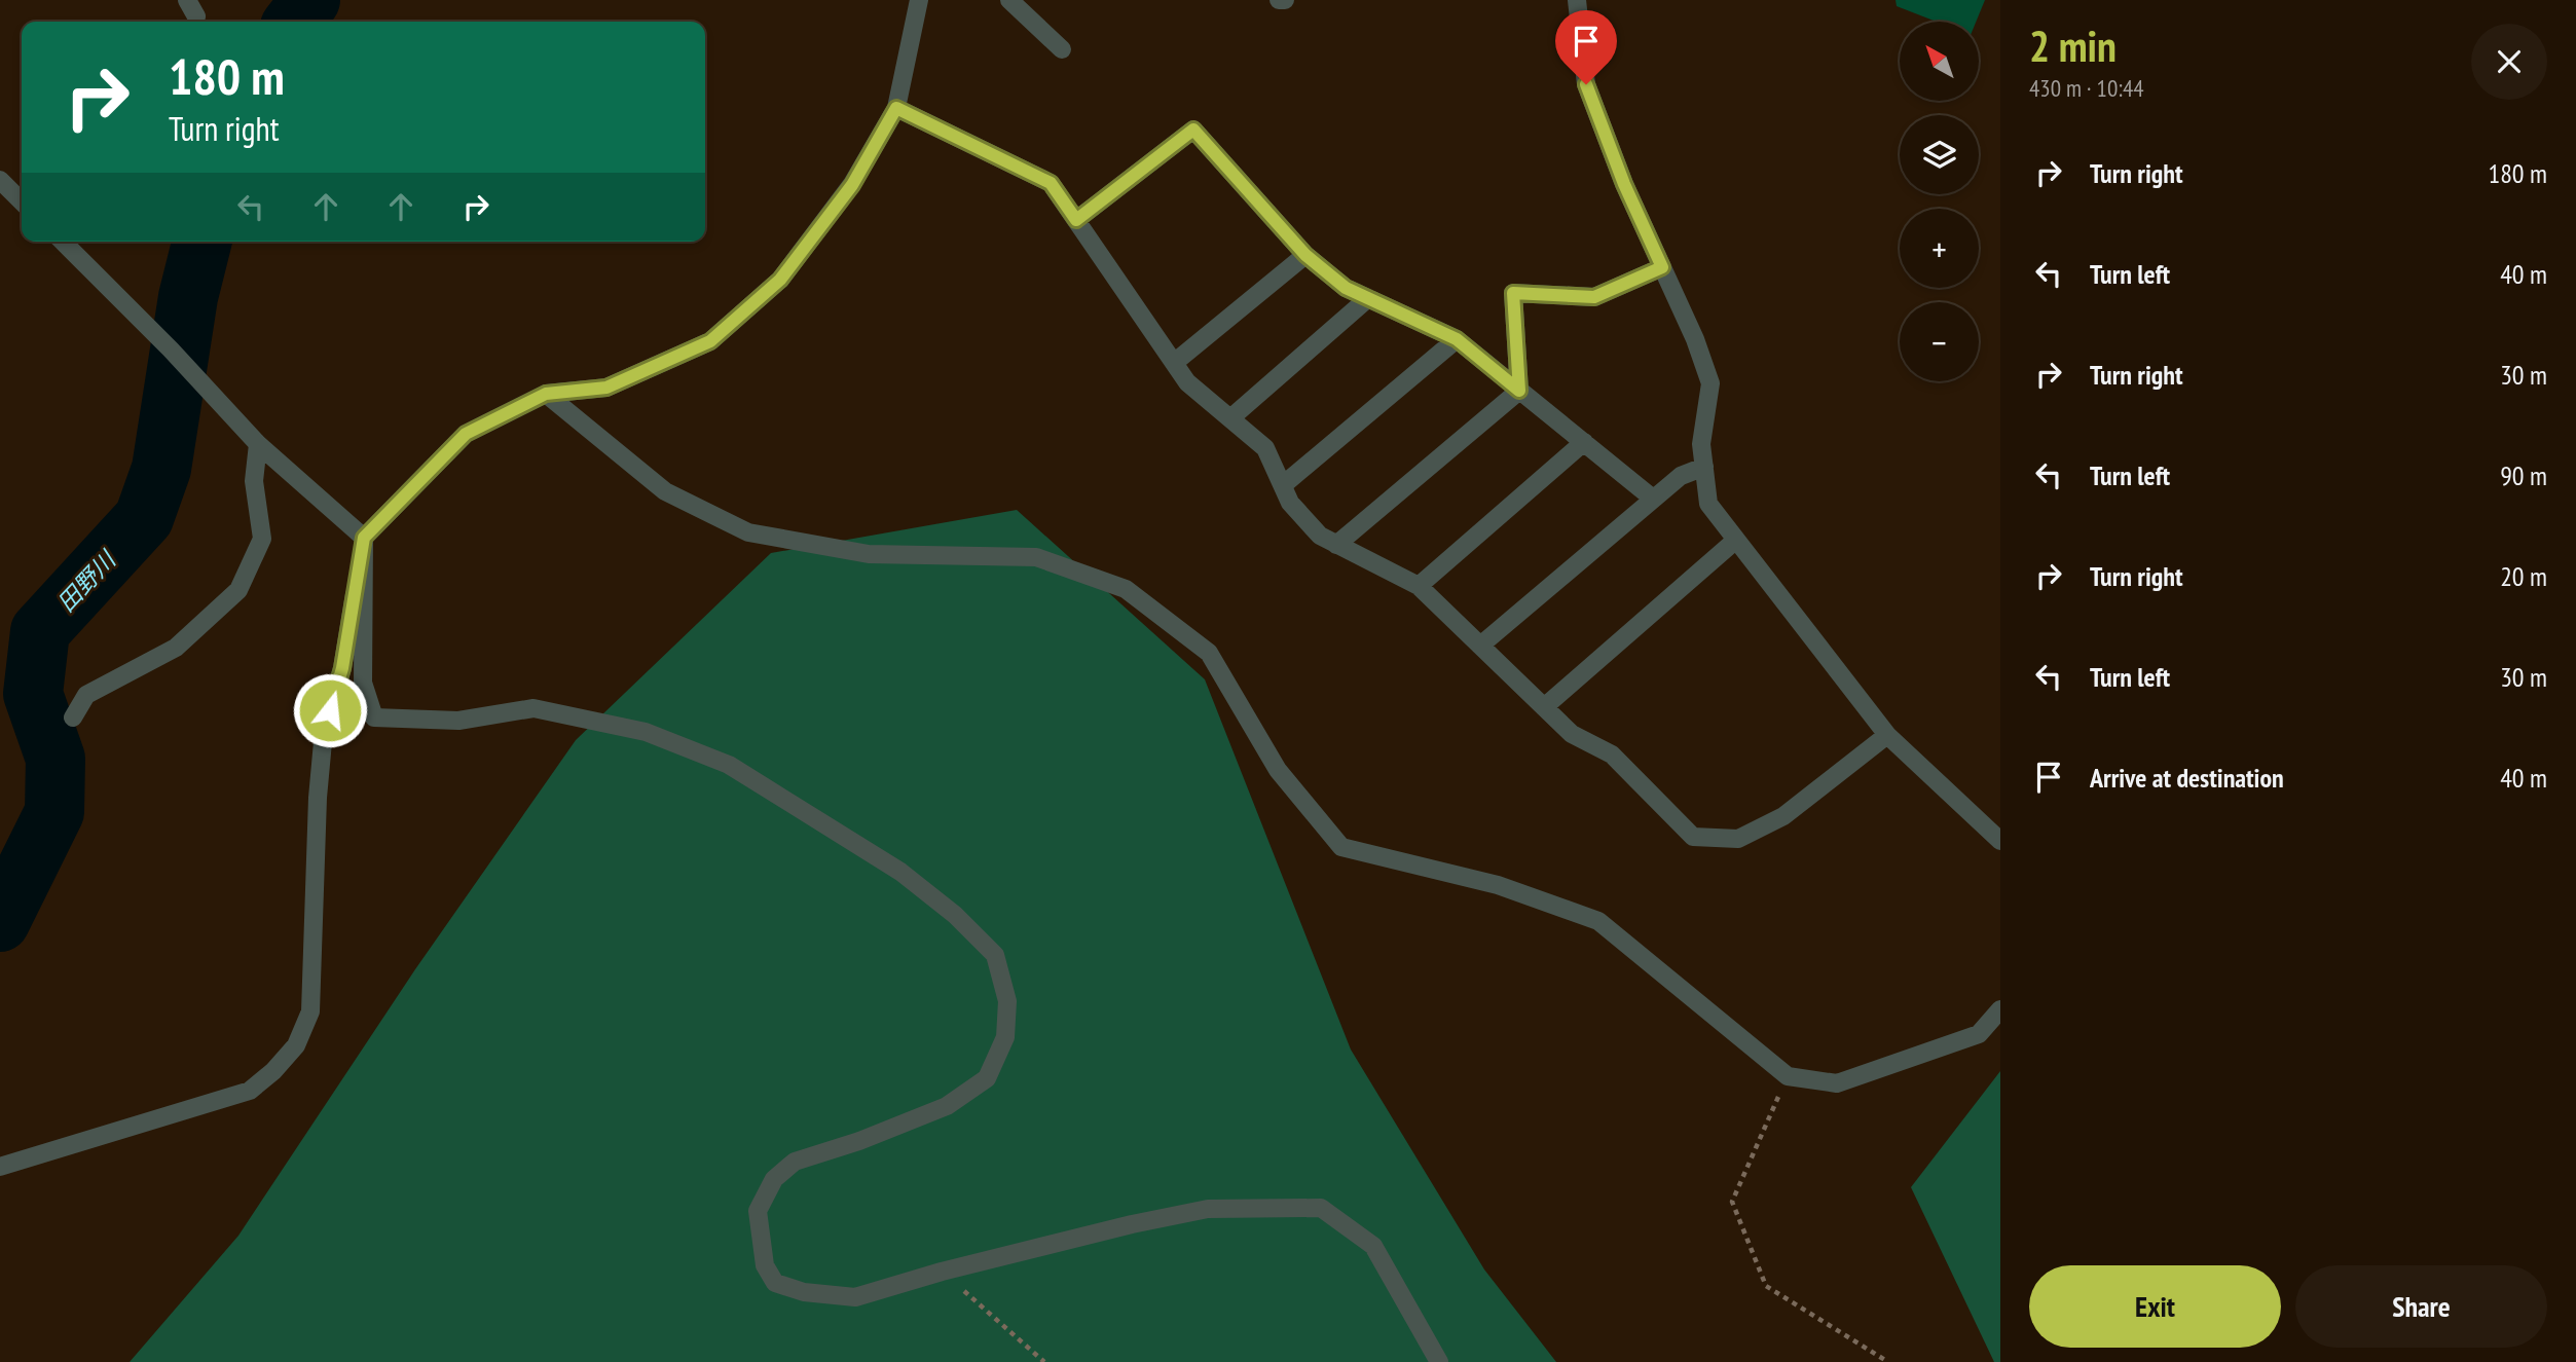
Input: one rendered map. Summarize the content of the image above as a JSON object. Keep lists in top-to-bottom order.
{
  "water": ["田野川"],
  "north": "top left",
  "page": {
    "heading": ["2 min", "430 m · 10:44"],
    "map_buttons": ["+", "−"],
    "turn": ["180 m", "Turn right"],
    "list": [
      {
        "name": "Turn right",
        "value": "180 m"
      },
      {
        "name": "Turn left",
        "value": "40 m"
      },
      {
        "name": "Turn right",
        "value": "30 m"
      },
      {
        "name": "Turn left",
        "value": "90 m"
      },
      {
        "name": "Turn right",
        "value": "20 m"
      },
      {
        "name": "Turn left",
        "value": "30 m"
      },
      {
        "name": "Arrive at destination",
        "value": "40 m"
      }
    ],
    "buttons": ["Exit", "Share"]
  }
}
